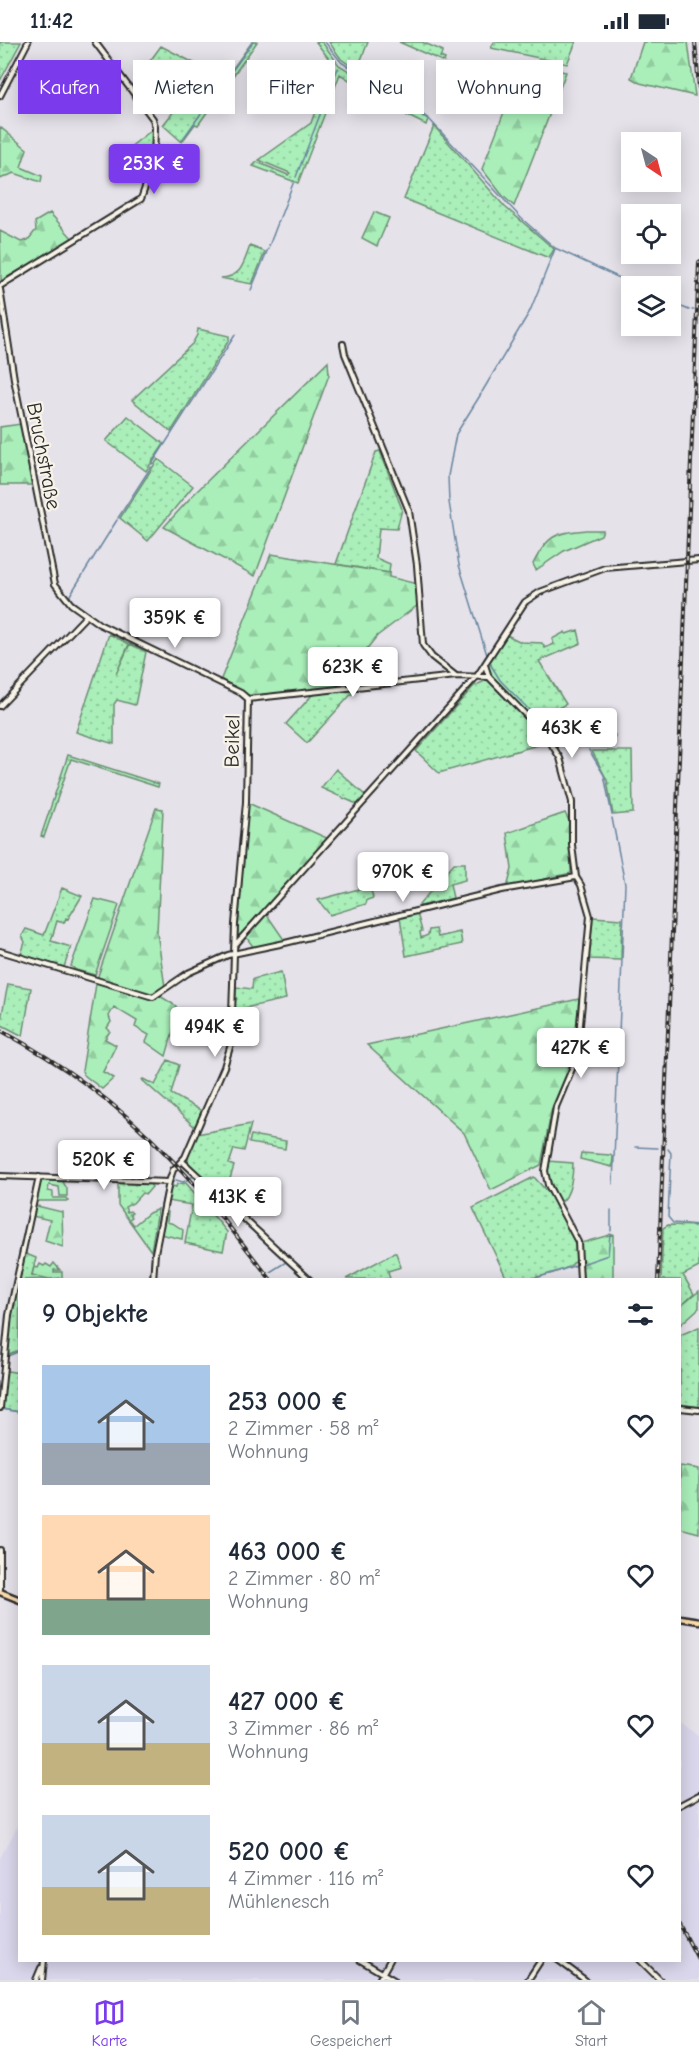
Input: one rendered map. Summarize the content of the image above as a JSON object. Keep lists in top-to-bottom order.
{
  "streets": {
    "street": ["Bruchstraße", "Beikel"]
  },
  "crossings": [
    ["Bruchstraße", "Beikel"]
  ],
  "north": "bottom right",
  "page": {
    "status": "11:42",
    "chip": [
      "Kaufen",
      "Mieten",
      "Filter",
      "Neu",
      "Wohnung"
    ],
    "price": [
      "253K €",
      "359K €",
      "623K €",
      "463K €",
      "970K €",
      "494K €",
      "427K €",
      "520K €",
      "413K €"
    ],
    "heading": "9 Objekte",
    "list": [
      {
        "name": "253 000 €",
        "note": "2 Zimmer · 58 m² · Wohnung"
      },
      {
        "name": "463 000 €",
        "note": "2 Zimmer · 80 m² · Wohnung"
      },
      {
        "name": "427 000 €",
        "note": "3 Zimmer · 86 m² · Wohnung"
      },
      {
        "name": "520 000 €",
        "note": "4 Zimmer · 116 m² · Mühlenesch"
      }
    ],
    "tabs": ["Karte", "Gespeichert", "Start"]
  }
}
